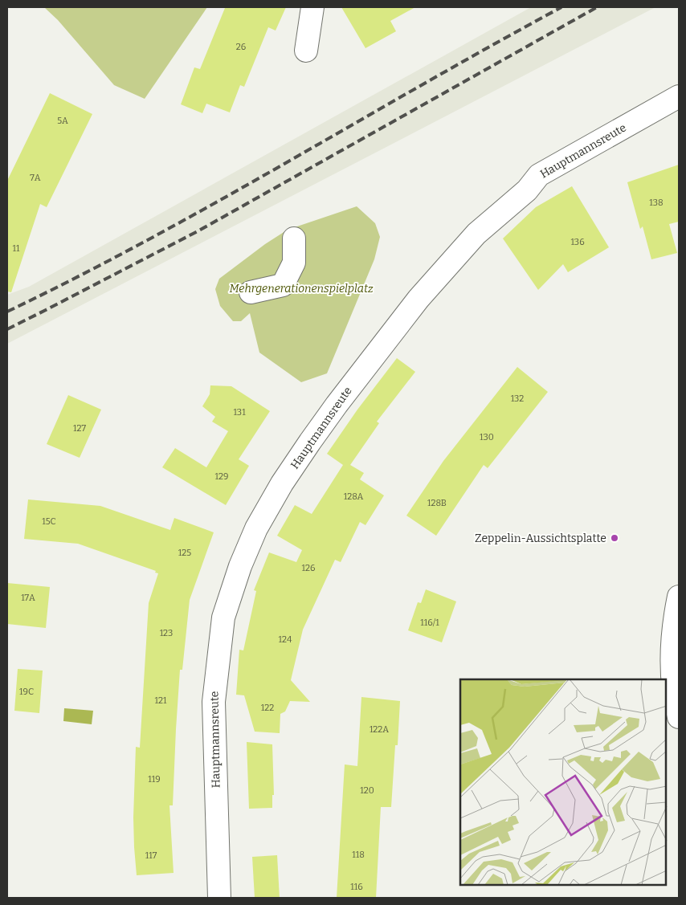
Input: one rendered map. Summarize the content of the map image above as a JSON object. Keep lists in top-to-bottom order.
{
  "streets": {
    "street": ["Hauptmannsreute"]
  },
  "parks": ["Mehrgenerationenspielplatz"],
  "places": ["Zeppelin-Aussichtsplatte"],
  "house_numbers": [
    "26",
    "5A",
    "7A",
    "138",
    "136",
    "11",
    "132",
    "131",
    "127",
    "130",
    "129",
    "128A",
    "128B",
    "15C",
    "125",
    "126",
    "17A",
    "116/1",
    "123",
    "124",
    "19C",
    "121",
    "122",
    "122A",
    "119",
    "120",
    "118",
    "117",
    "116"
  ]
}
